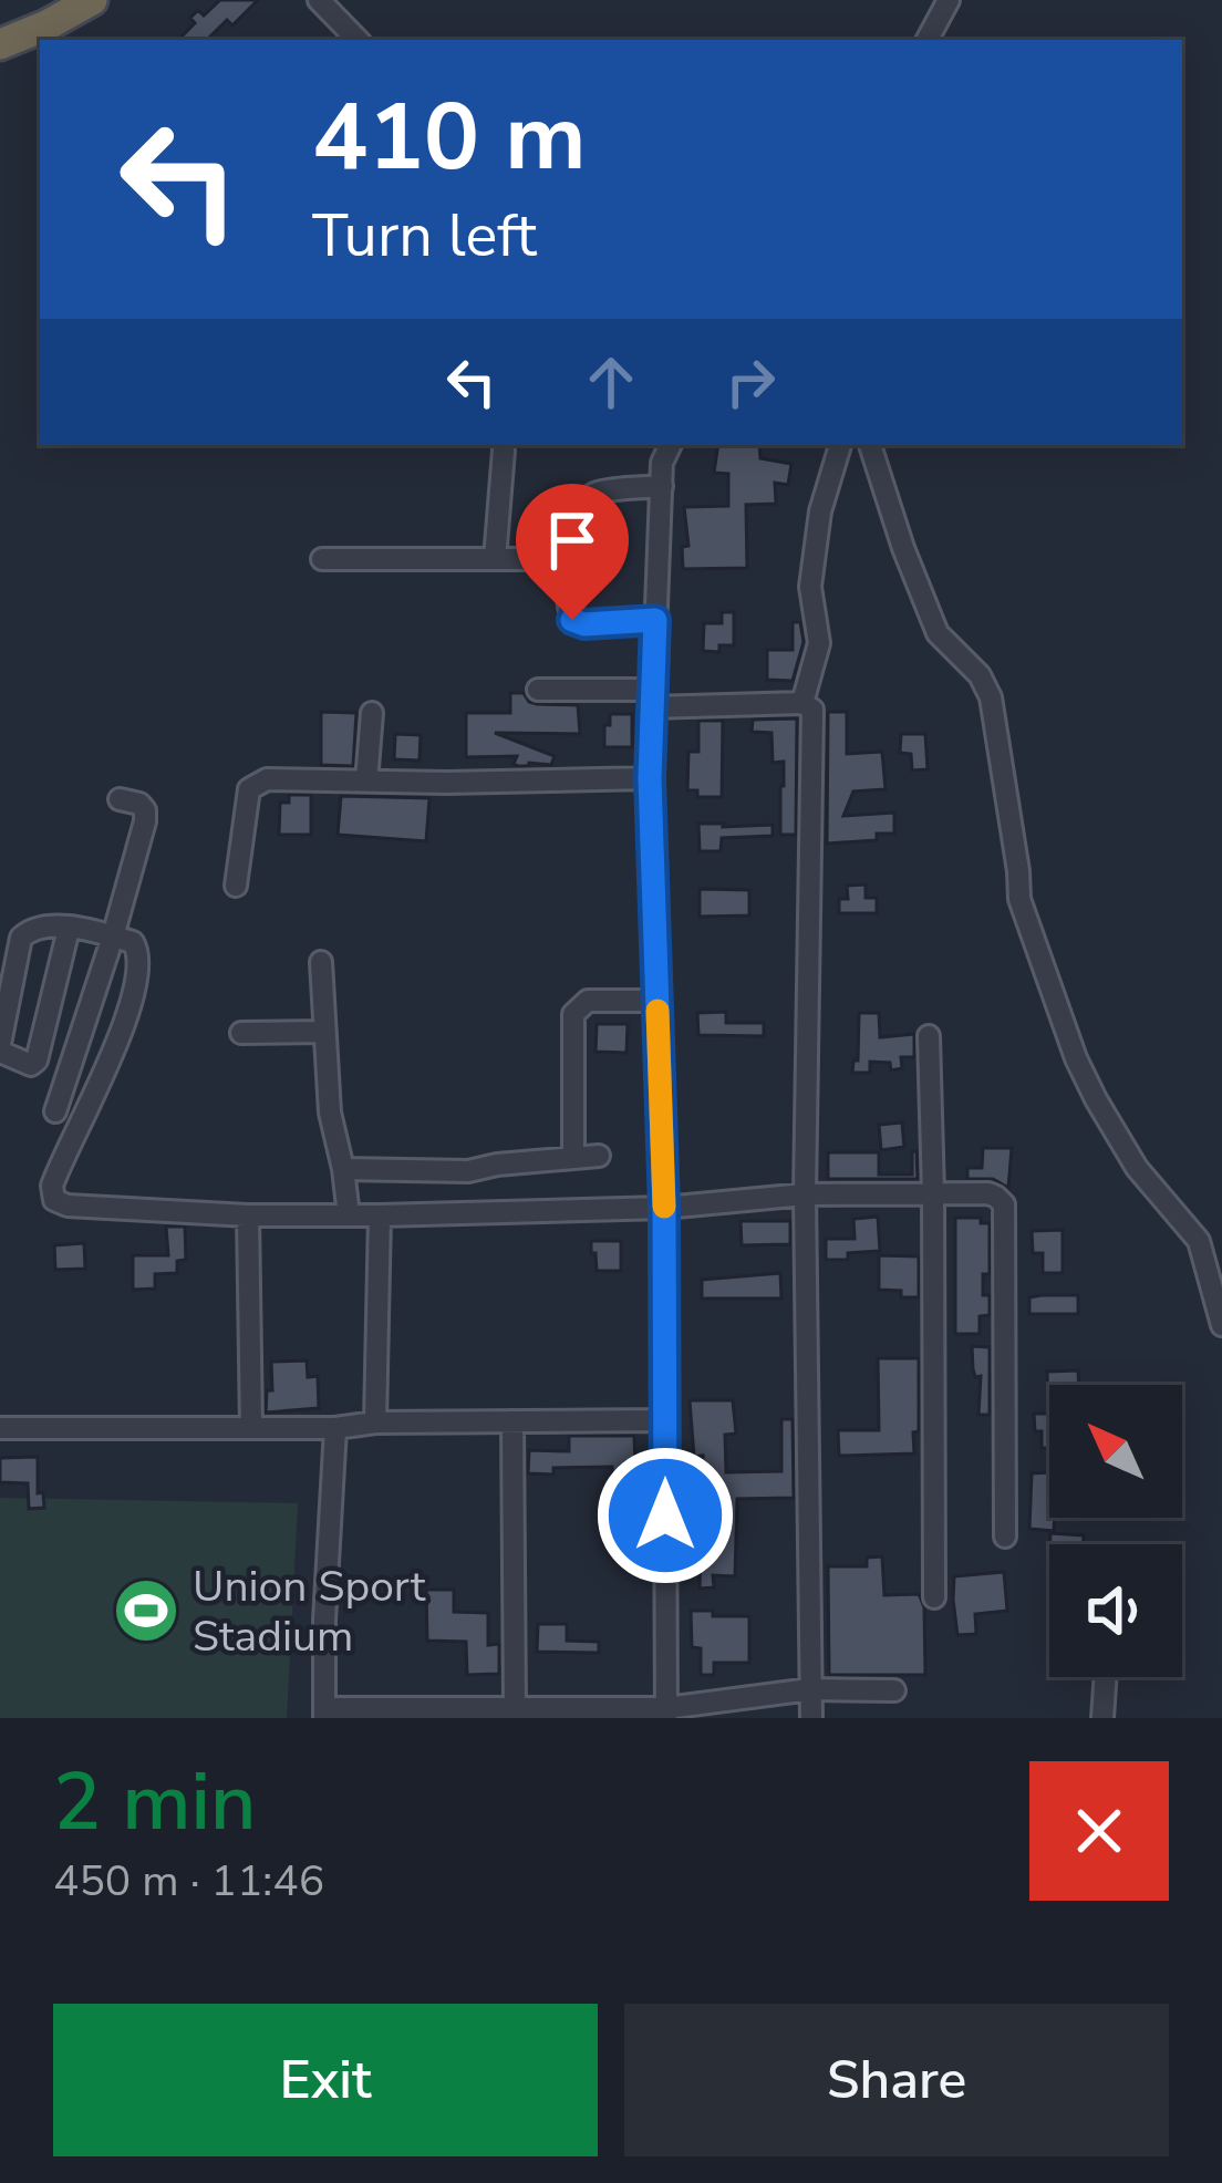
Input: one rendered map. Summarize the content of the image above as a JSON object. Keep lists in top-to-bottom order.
{
  "places": {
    "sports": ["Union Sport Stadium"]
  },
  "north": "top left",
  "page": {
    "turn": ["410 m", "Turn left"],
    "heading": ["2 min", "450 m · 11:46"],
    "buttons": ["Exit", "Share"]
  }
}
